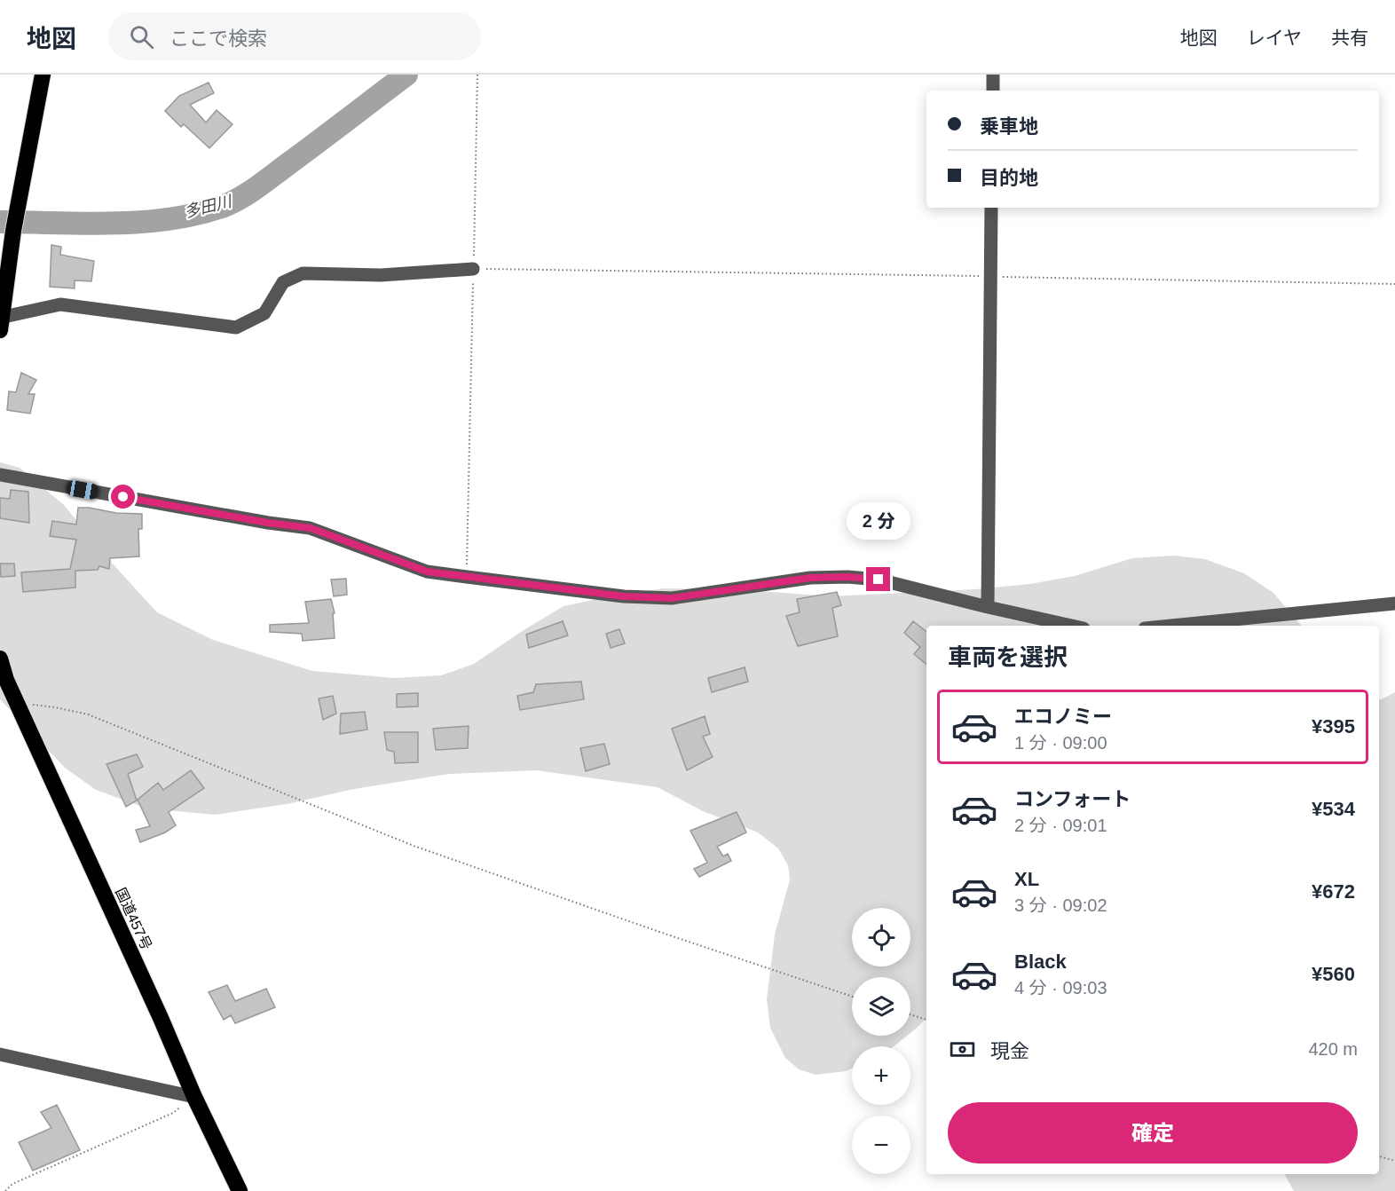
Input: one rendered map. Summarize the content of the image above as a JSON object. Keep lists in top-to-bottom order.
{
  "streets": {
    "highway": ["国道457号"]
  },
  "water": ["多田川"],
  "page": {
    "header": "地図",
    "search": "ここで検索",
    "nav": ["地図", "レイヤ", "共有"],
    "banner": ["乗車地", "目的地"],
    "bubble": "2 分",
    "heading": "車両を選択",
    "list": [
      {
        "name": "エコノミー",
        "note": "1 分 · 09:00",
        "value": "¥395"
      },
      {
        "name": "コンフォート",
        "note": "2 分 · 09:01",
        "value": "¥534"
      },
      {
        "name": "XL",
        "note": "3 分 · 09:02",
        "value": "¥672"
      },
      {
        "name": "Black",
        "note": "4 分 · 09:03",
        "value": "¥560"
      }
    ],
    "map_buttons": ["+", "−"],
    "pay": ["現金", "420 m"],
    "buttons": "確定"
  }
}
